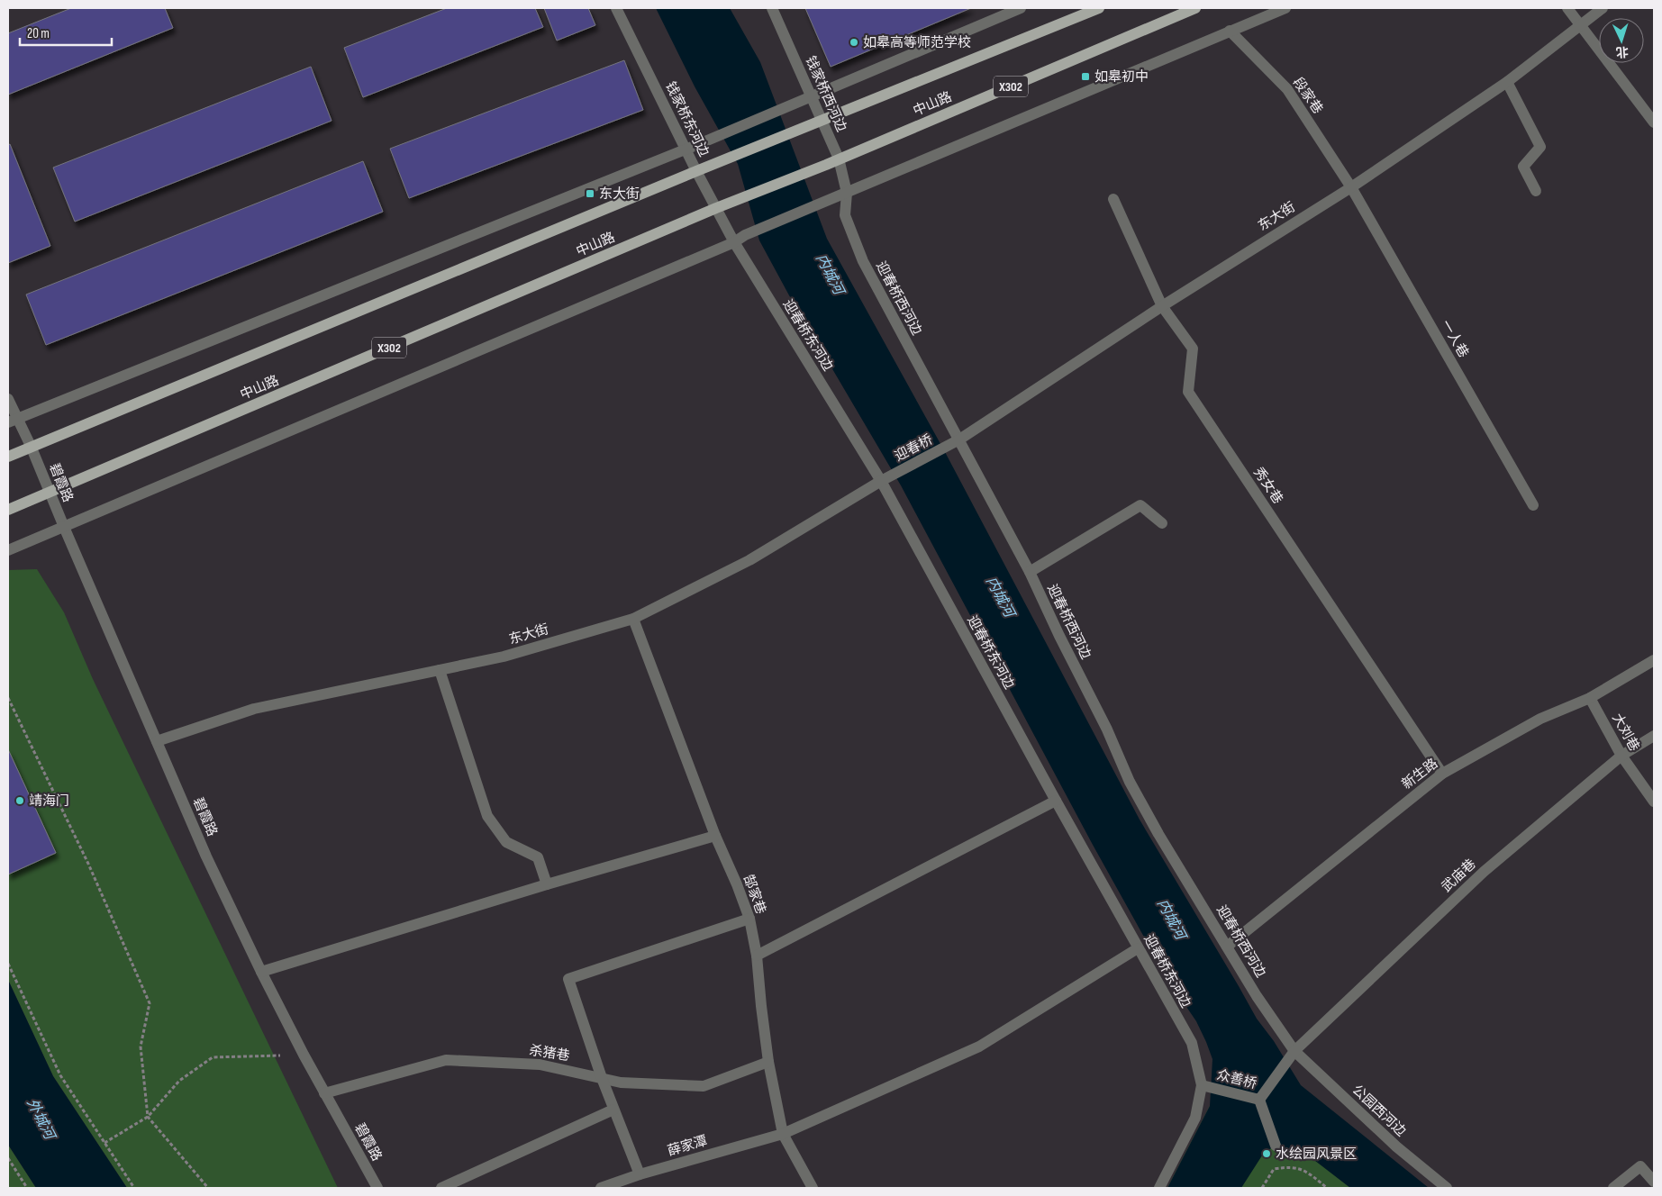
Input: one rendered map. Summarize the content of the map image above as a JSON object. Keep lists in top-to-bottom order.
{
  "streets": {
    "main road": ["X302", "中山路"],
    "street": [
      "钱家桥西河边",
      "段家巷",
      "钱家桥东河边",
      "东大街",
      "迎春桥西河边",
      "迎春桥东河边",
      "一人巷",
      "迎春桥",
      "碧霞路",
      "秀女巷",
      "大刘巷",
      "新生路",
      "武庙巷",
      "郜家巷",
      "杀猪巷",
      "众善桥",
      "公园西河边",
      "薛家潭"
    ]
  },
  "crossings": [
    ["钱家桥西河边", "中山路"],
    ["钱家桥西河边", "迎春桥西河边"],
    ["段家巷", "东大街"],
    ["段家巷", "一人巷"],
    ["中山路", "钱家桥东河边"],
    ["中山路", "碧霞路"],
    ["钱家桥东河边", "迎春桥东河边"],
    ["东大街", "迎春桥西河边"],
    ["东大街", "迎春桥东河边"],
    ["东大街", "一人巷"],
    ["东大街", "迎春桥"],
    ["东大街", "碧霞路"],
    ["东大街", "秀女巷"],
    ["东大街", "郜家巷"],
    ["迎春桥西河边", "迎春桥"],
    ["迎春桥西河边", "新生路"],
    ["迎春桥西河边", "武庙巷"],
    ["迎春桥西河边", "众善桥"],
    ["迎春桥西河边", "公园西河边"],
    ["迎春桥东河边", "迎春桥"],
    ["迎春桥东河边", "众善桥"],
    ["迎春桥东河边", "薛家潭"],
    ["碧霞路", "杀猪巷"],
    ["秀女巷", "新生路"],
    ["大刘巷", "新生路"],
    ["大刘巷", "武庙巷"],
    ["武庙巷", "众善桥"],
    ["武庙巷", "公园西河边"],
    ["郜家巷", "杀猪巷"],
    ["郜家巷", "薛家潭"],
    ["众善桥", "公园西河边"]
  ],
  "water": ["内城河", "外城河"],
  "places": {
    "other": ["如皋高等师范学校", "靖海门", "水绘园风景区"],
    "transit": ["如皋初中", "东大街"]
  },
  "scale_bar": "20 m",
  "north": "bottom"
}
